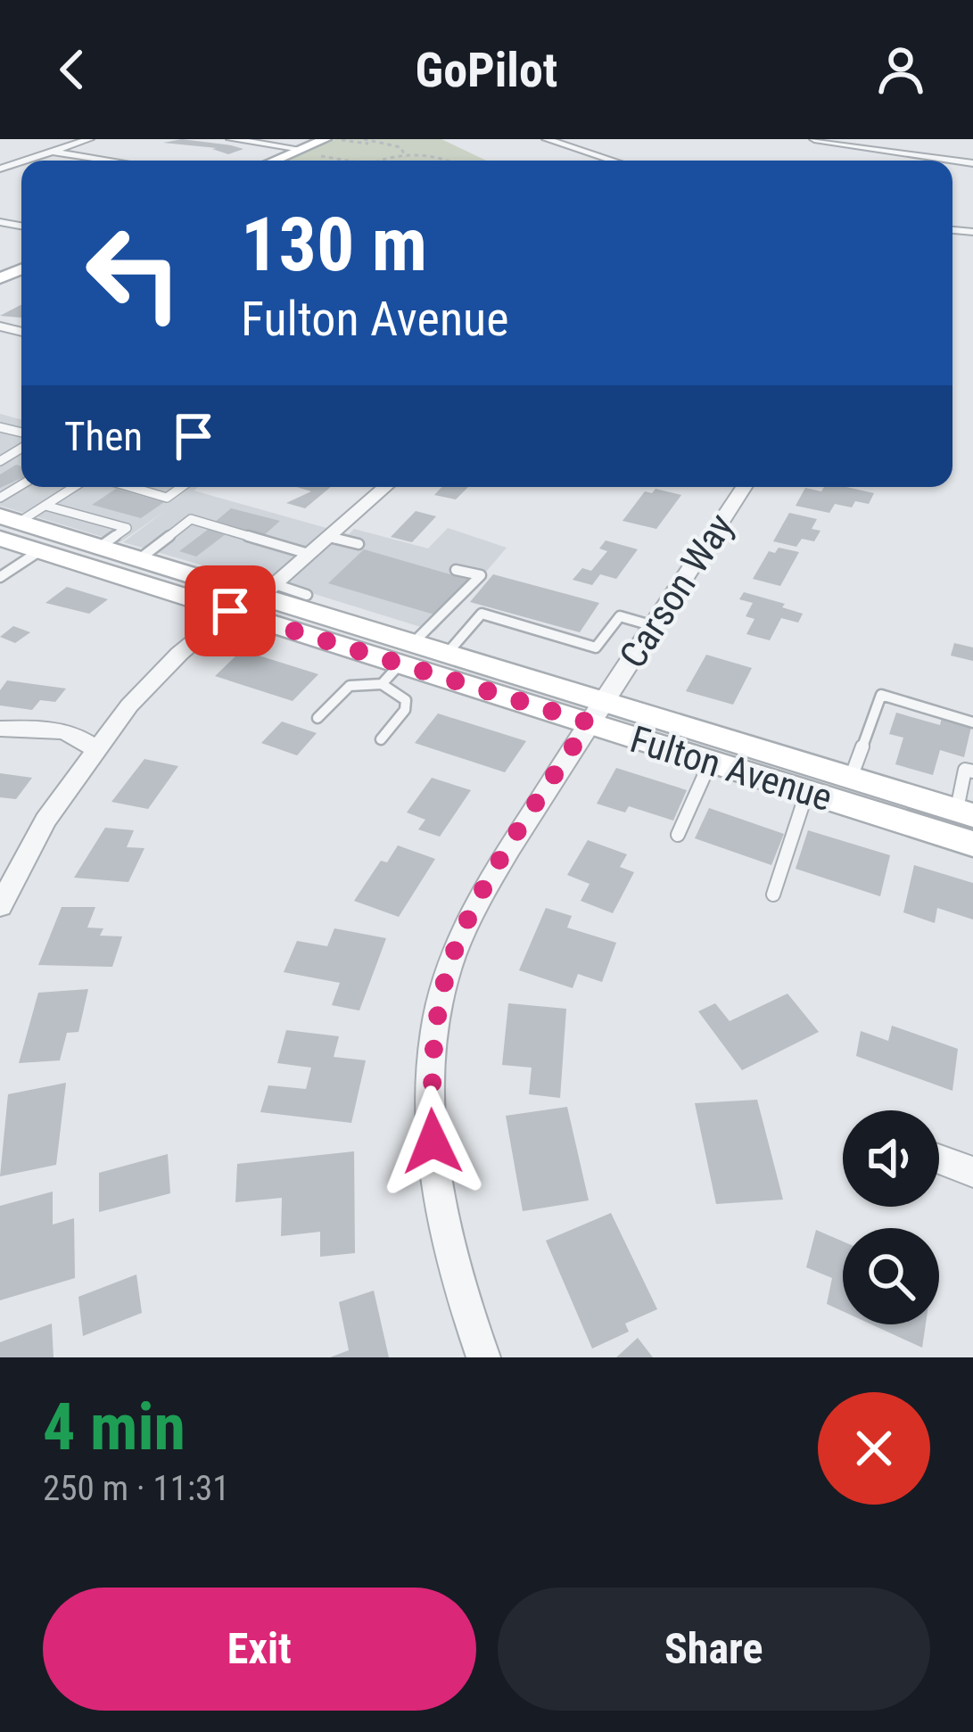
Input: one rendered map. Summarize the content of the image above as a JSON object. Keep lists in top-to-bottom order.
{
  "streets": {
    "main road": ["Fulton Avenue"],
    "street": ["Carson Way"]
  },
  "crossings": [
    ["Carson Way", "Fulton Avenue"]
  ],
  "page": {
    "header": "GoPilot",
    "turn": ["130 m", "Fulton Avenue"],
    "then": "Then",
    "heading": ["4 min", "250 m · 11:31"],
    "buttons": ["Exit", "Share"]
  }
}
